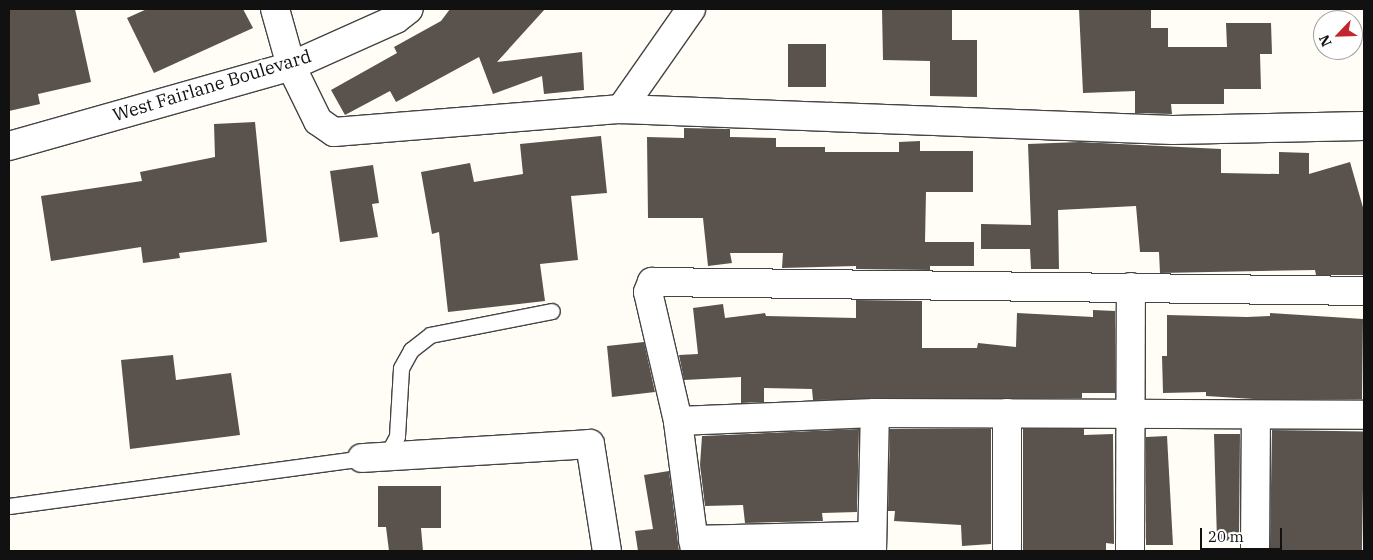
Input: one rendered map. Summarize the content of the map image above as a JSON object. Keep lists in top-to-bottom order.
{
  "streets": {
    "street": ["West Fairlane Boulevard"]
  },
  "scale_bar": "20 m",
  "north": "bottom left"
}
